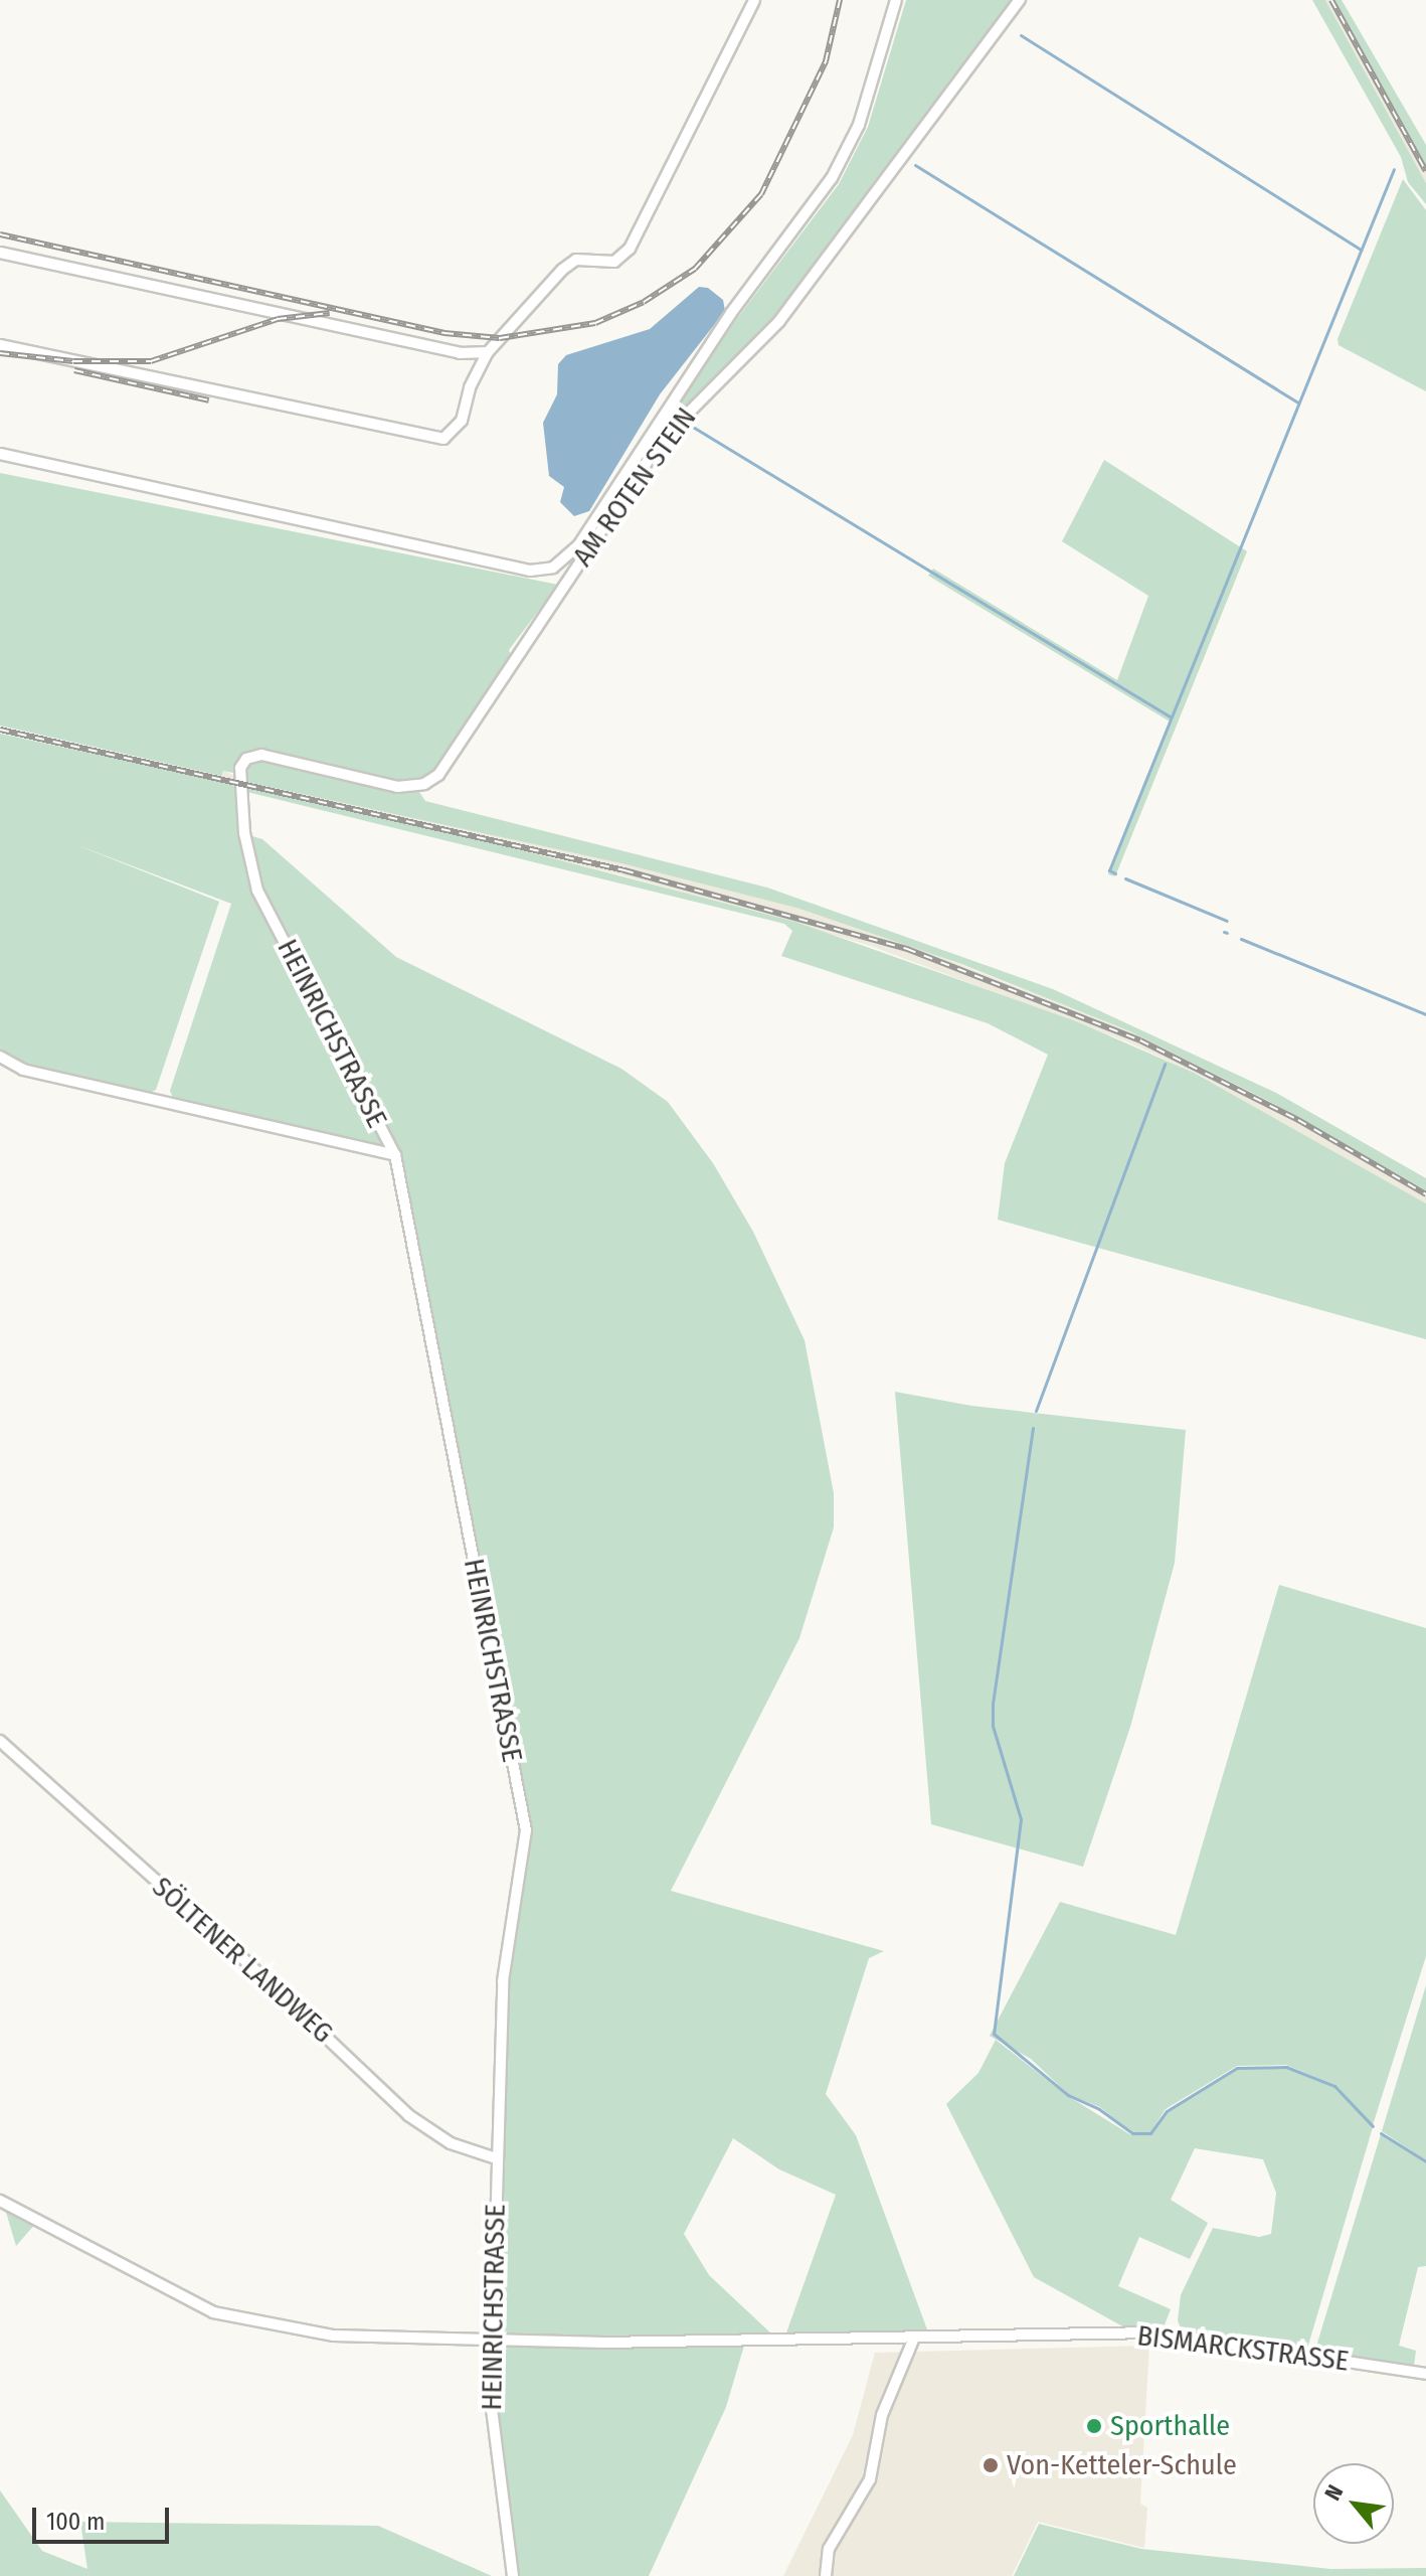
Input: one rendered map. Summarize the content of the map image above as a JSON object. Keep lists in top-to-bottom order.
{
  "streets": {
    "street": [
      "AM ROTEN STEIN",
      "HEINRICHSTRASSE",
      "SÖLTENER LANDWEG",
      "BISMARCKSTRASSE"
    ]
  },
  "crossings": [
    ["AM ROTEN STEIN", "HEINRICHSTRASSE"],
    ["HEINRICHSTRASSE", "SÖLTENER LANDWEG"],
    ["HEINRICHSTRASSE", "BISMARCKSTRASSE"]
  ],
  "places": ["Sporthalle", "Von-Ketteler-Schule"],
  "scale_bar": "100 m",
  "north": "top left"
}
